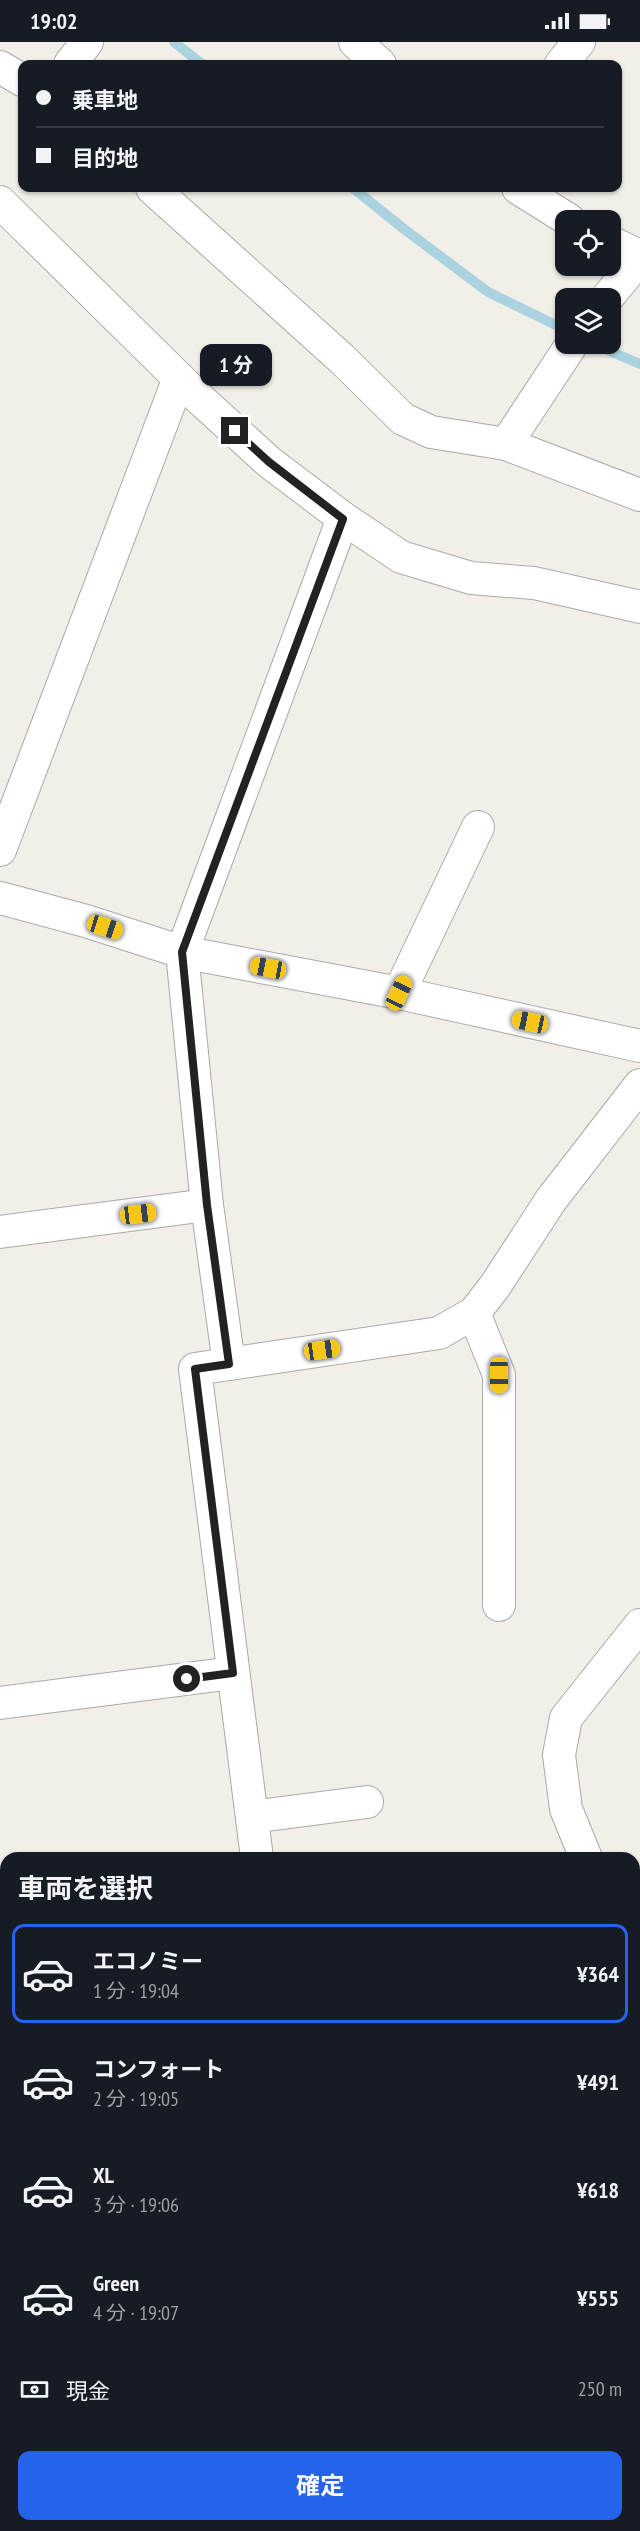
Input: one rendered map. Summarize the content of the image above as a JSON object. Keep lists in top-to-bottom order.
{
  "page": {
    "status": "19:02",
    "banner": ["乗車地", "目的地"],
    "bubble": "1 分",
    "heading": "車両を選択",
    "list": [
      {
        "name": "エコノミー",
        "note": "1 分 · 19:04",
        "value": "¥364"
      },
      {
        "name": "コンフォート",
        "note": "2 分 · 19:05",
        "value": "¥491"
      },
      {
        "name": "XL",
        "note": "3 分 · 19:06",
        "value": "¥618"
      },
      {
        "name": "Green",
        "note": "4 分 · 19:07",
        "value": "¥555"
      }
    ],
    "pay": ["現金", "250 m"],
    "buttons": "確定"
  }
}
